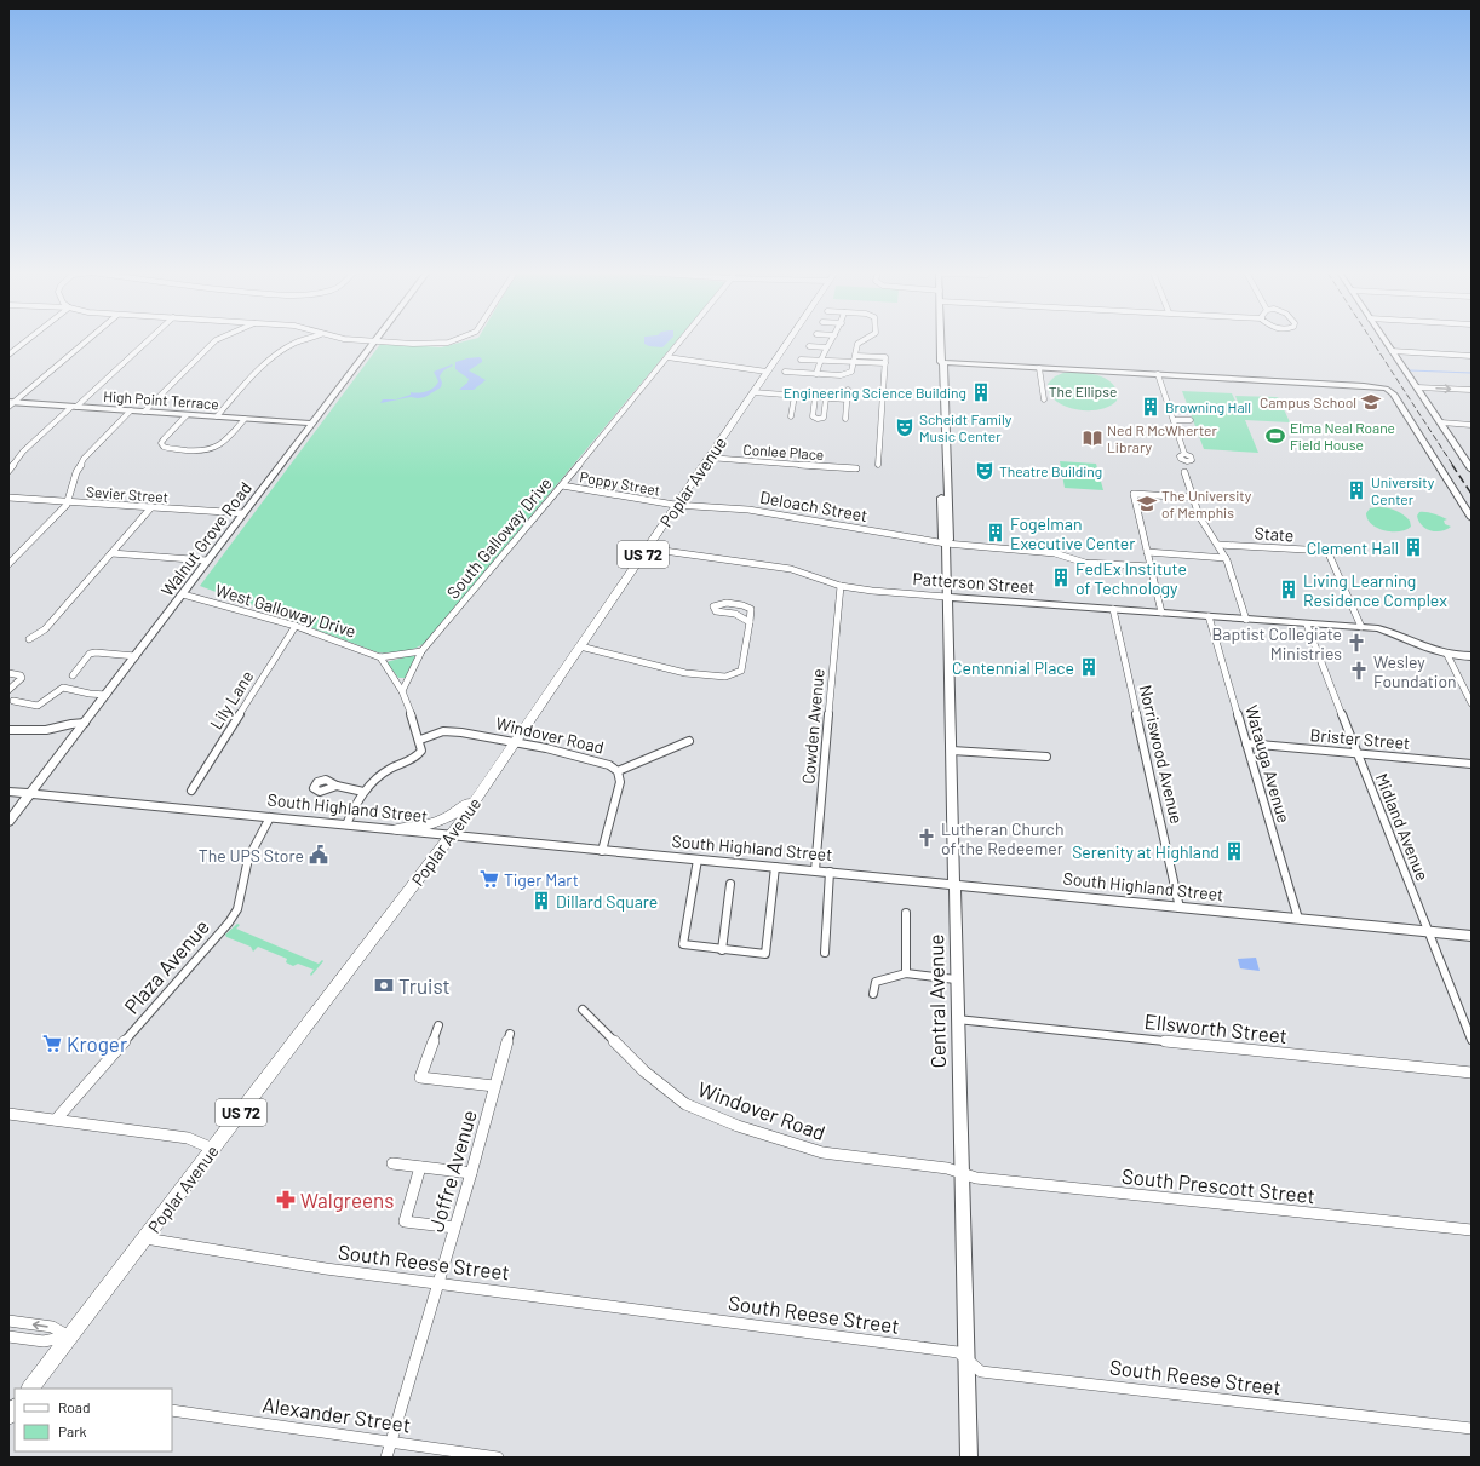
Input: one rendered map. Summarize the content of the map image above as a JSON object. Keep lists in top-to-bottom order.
{
  "streets": {
    "main road": [
      "High Point Terrace",
      "Poplar Avenue",
      "Walnut Grove Road",
      "US 72",
      "Patterson Street",
      "South Highland Street",
      "Central Avenue"
    ],
    "street": [
      "Conlee Place",
      "Poppy Street",
      "Sevier Street",
      "Deloach Street",
      "State",
      "South Galloway Drive",
      "West Galloway Drive",
      "Lily Lane",
      "Cowden Avenue",
      "Windover Road",
      "Brister Street",
      "Norriswood Avenue",
      "Watauga Avenue",
      "Midland Avenue",
      "Plaza Avenue",
      "Ellsworth Street",
      "Joffre Avenue",
      "South Prescott Street",
      "South Reese Street",
      "Alexander Street"
    ]
  },
  "crossings": [
    ["High Point Terrace", "Walnut Grove Road"],
    ["Conlee Place", "Poplar Avenue"],
    ["Poplar Avenue", "Poppy Street"],
    ["Poplar Avenue", "Deloach Street"],
    ["Poplar Avenue", "Patterson Street"],
    ["Poplar Avenue", "Windover Road"],
    ["Poplar Avenue", "South Highland Street"],
    ["Poplar Avenue", "South Reese Street"],
    ["Poppy Street", "Deloach Street"],
    ["Poppy Street", "South Galloway Drive"],
    ["Sevier Street", "Walnut Grove Road"],
    ["Deloach Street", "Central Avenue"],
    ["State", "Patterson Street"],
    ["South Galloway Drive", "West Galloway Drive"],
    ["Walnut Grove Road", "West Galloway Drive"],
    ["Walnut Grove Road", "South Highland Street"],
    ["Patterson Street", "Cowden Avenue"],
    ["Patterson Street", "Norriswood Avenue"],
    ["Patterson Street", "Watauga Avenue"],
    ["Patterson Street", "Midland Avenue"],
    ["Patterson Street", "Central Avenue"],
    ["West Galloway Drive", "Lily Lane"],
    ["Cowden Avenue", "South Highland Street"],
    ["Windover Road", "South Highland Street"],
    ["Windover Road", "Central Avenue"],
    ["Windover Road", "South Prescott Street"],
    ["Brister Street", "Watauga Avenue"],
    ["Brister Street", "Midland Avenue"],
    ["Norriswood Avenue", "South Highland Street"],
    ["Watauga Avenue", "South Highland Street"],
    ["South Highland Street", "Midland Avenue"],
    ["South Highland Street", "Plaza Avenue"],
    ["South Highland Street", "Central Avenue"],
    ["Central Avenue", "Ellsworth Street"],
    ["Central Avenue", "South Prescott Street"],
    ["Central Avenue", "South Reese Street"],
    ["Joffre Avenue", "South Reese Street"],
    ["Joffre Avenue", "Alexander Street"]
  ],
  "parks": ["The Ellipse"],
  "places": {
    "building": [
      "Engineering Science Building",
      "Browning Hall",
      "University Center",
      "Fogelman Executive Center",
      "Clement Hall",
      "FedEx Institute of Technology",
      "Living Learning Residence Complex",
      "Centennial Place",
      "Serenity at Highland",
      "Dillard Square"
    ],
    "school or university": ["Campus School", "The University of Memphis"],
    "theatre": ["Scheidt Family Music Center", "Theatre Building"],
    "sports": ["Elma Neal Roane Field House"],
    "library": ["Ned R McWherter Library"],
    "church": ["Baptist Collegiate Ministries", "Wesley Foundation", "Lutheran Church of the Redeemer"],
    "public building": ["The UPS Store"],
    "supermarket": ["Tiger Mart", "Kroger"],
    "bank": ["Truist"],
    "pharmacy": ["Walgreens"]
  },
  "legend": ["Road", "Park"]
}
